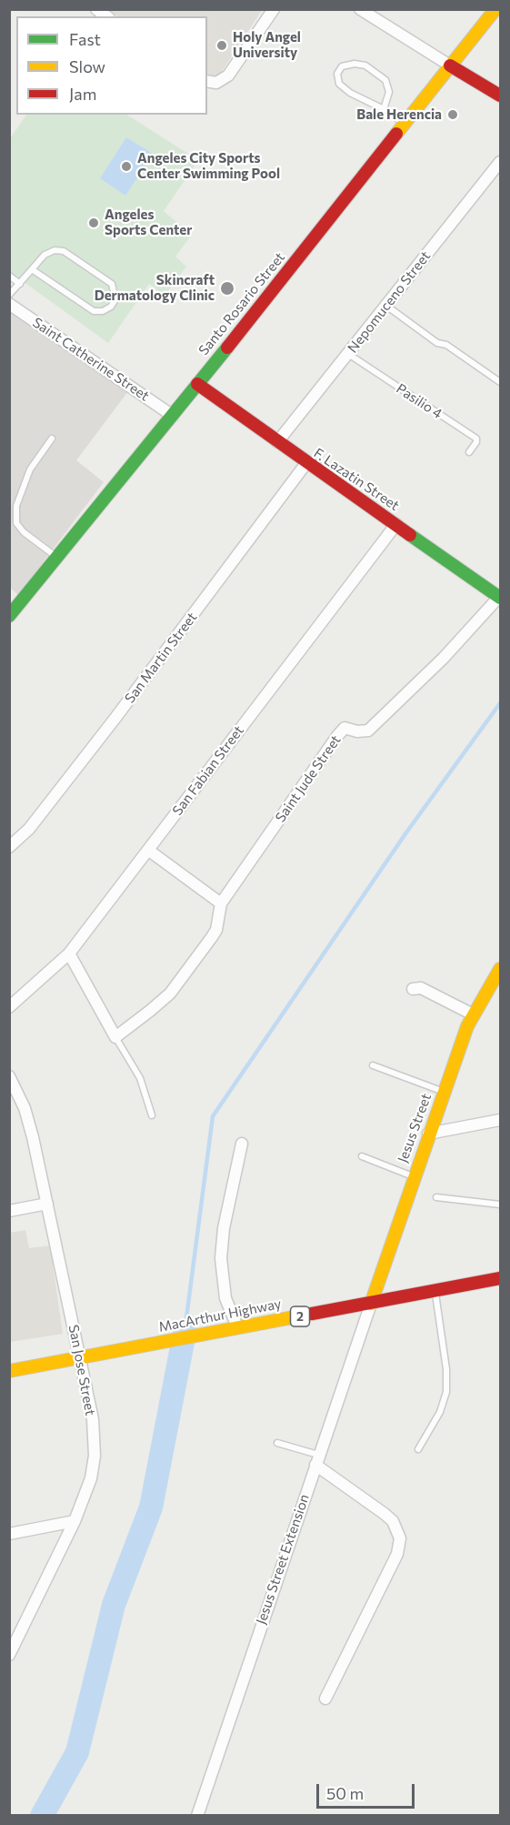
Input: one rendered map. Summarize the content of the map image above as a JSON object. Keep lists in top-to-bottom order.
{
  "streets": {
    "main road": [
      "Santo Rosario Street",
      "F. Lazatin Street",
      "Jesus Street",
      "MacArthur Highway",
      "2"
    ],
    "street": [
      "Nepomuceno Street",
      "Saint Catherine Street",
      "San Martin Street",
      "San Fabian Street",
      "Saint Jude Street",
      "San Jose Street",
      "Jesus Street Extension"
    ],
    "lane": ["Pasilio 4"]
  },
  "crossings": [
    ["Nepomuceno Street", "Pasilio 4"],
    ["Nepomuceno Street", "F. Lazatin Street"],
    ["Santo Rosario Street", "Saint Catherine Street"],
    ["Santo Rosario Street", "F. Lazatin Street"],
    ["F. Lazatin Street", "San Martin Street"],
    ["F. Lazatin Street", "San Fabian Street"],
    ["F. Lazatin Street", "Saint Jude Street"],
    ["Jesus Street", "MacArthur Highway"],
    ["Jesus Street", "Jesus Street Extension"],
    ["MacArthur Highway", "San Jose Street"],
    ["MacArthur Highway", "Jesus Street Extension"]
  ],
  "places": [
    "Holy Angel University",
    "Bale Herencia",
    "Angeles City Sports Center Swimming Pool",
    "Angeles Sports Center",
    "Skincraft Dermatology Clinic"
  ],
  "legend": ["Fast", "Slow", "Jam"],
  "scale_bar": "50 m"
}
